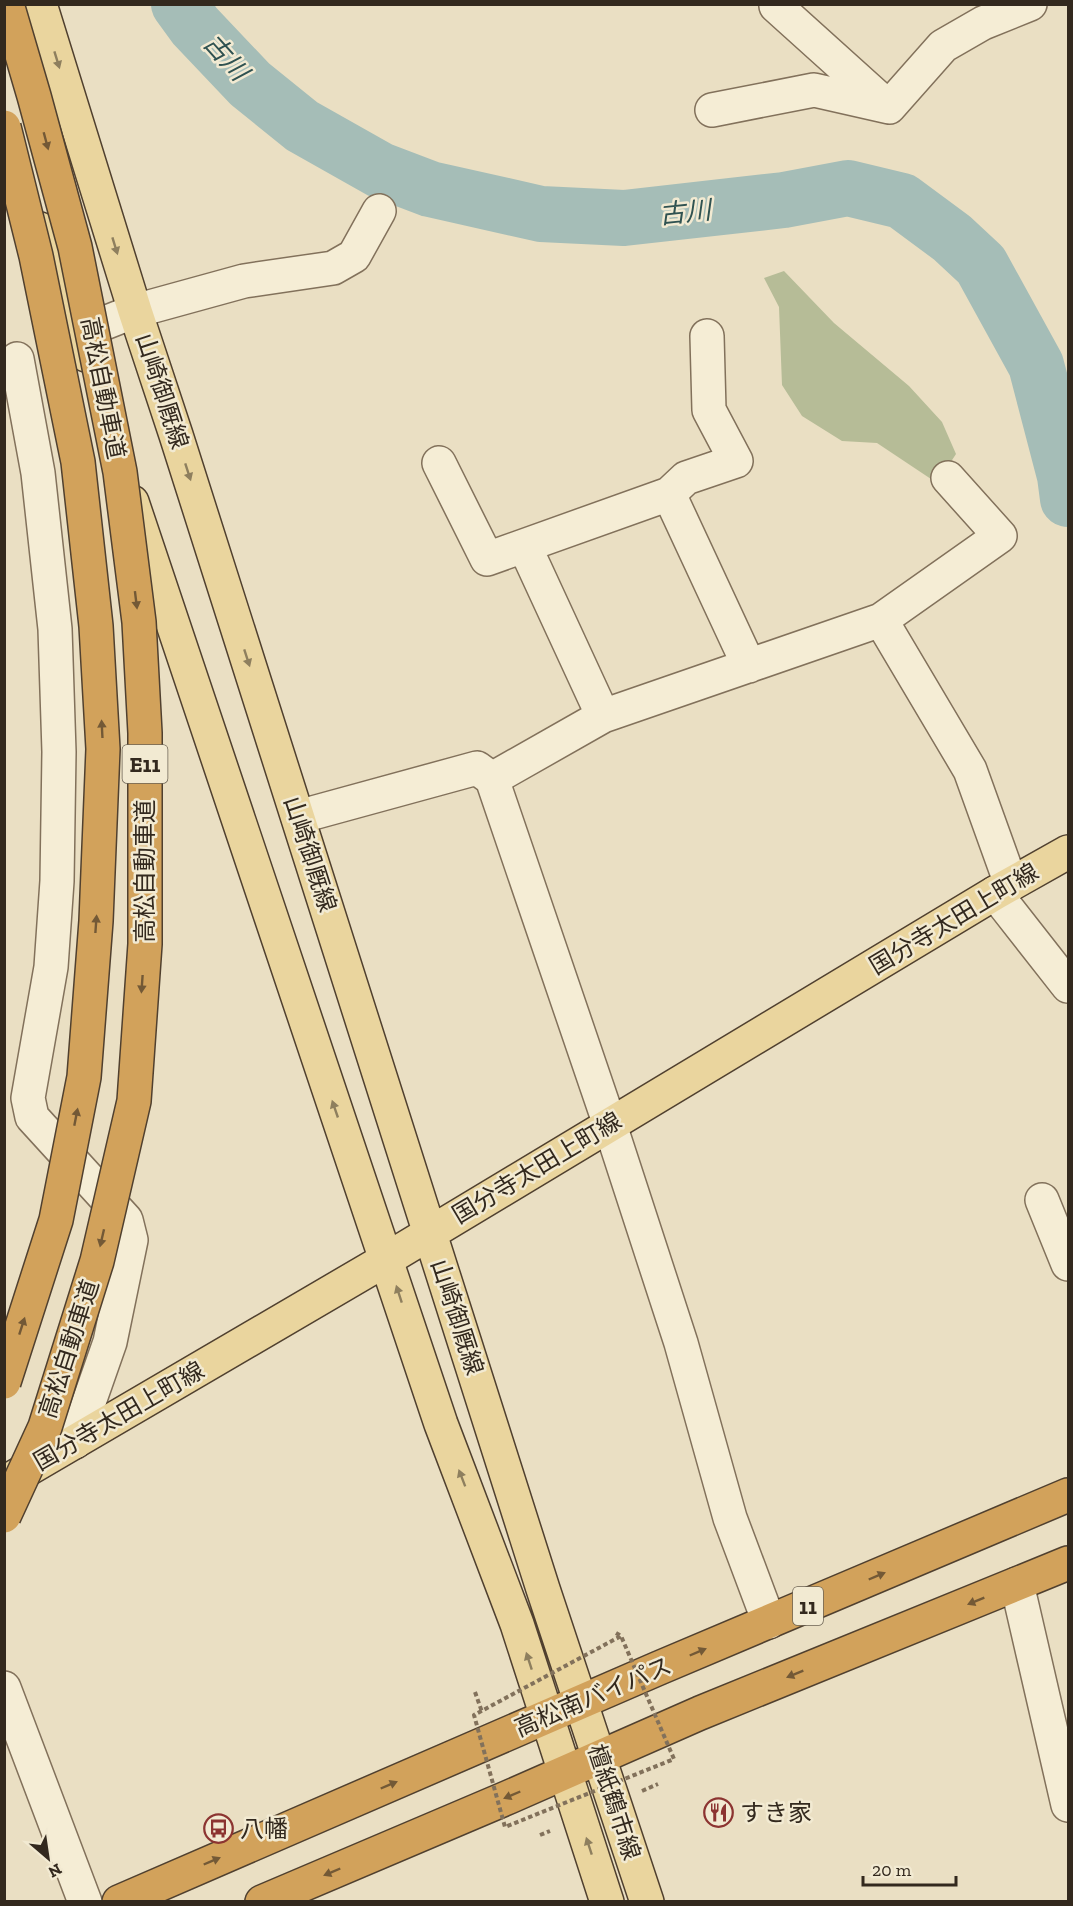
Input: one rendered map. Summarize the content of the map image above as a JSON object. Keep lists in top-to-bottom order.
{
  "streets": {
    "highway": [
      "高松自動車道",
      "E11",
      "11",
      "高松南バイパス"
    ],
    "main road": ["山崎御厩線", "国分寺太田上町線", "檀紙鶴市線"]
  },
  "crossings": [
    ["高松自動車道", "山崎御厩線"],
    ["山崎御厩線", "国分寺太田上町線"],
    ["山崎御厩線", "高松南バイパス"],
    ["山崎御厩線", "檀紙鶴市線"],
    ["11", "檀紙鶴市線"],
    ["高松南バイパス", "檀紙鶴市線"]
  ],
  "water": ["古川"],
  "places": {
    "restaurant": ["すき家"],
    "bus stop": ["八幡"]
  },
  "scale_bar": "20 m",
  "north": "bottom right"
}
